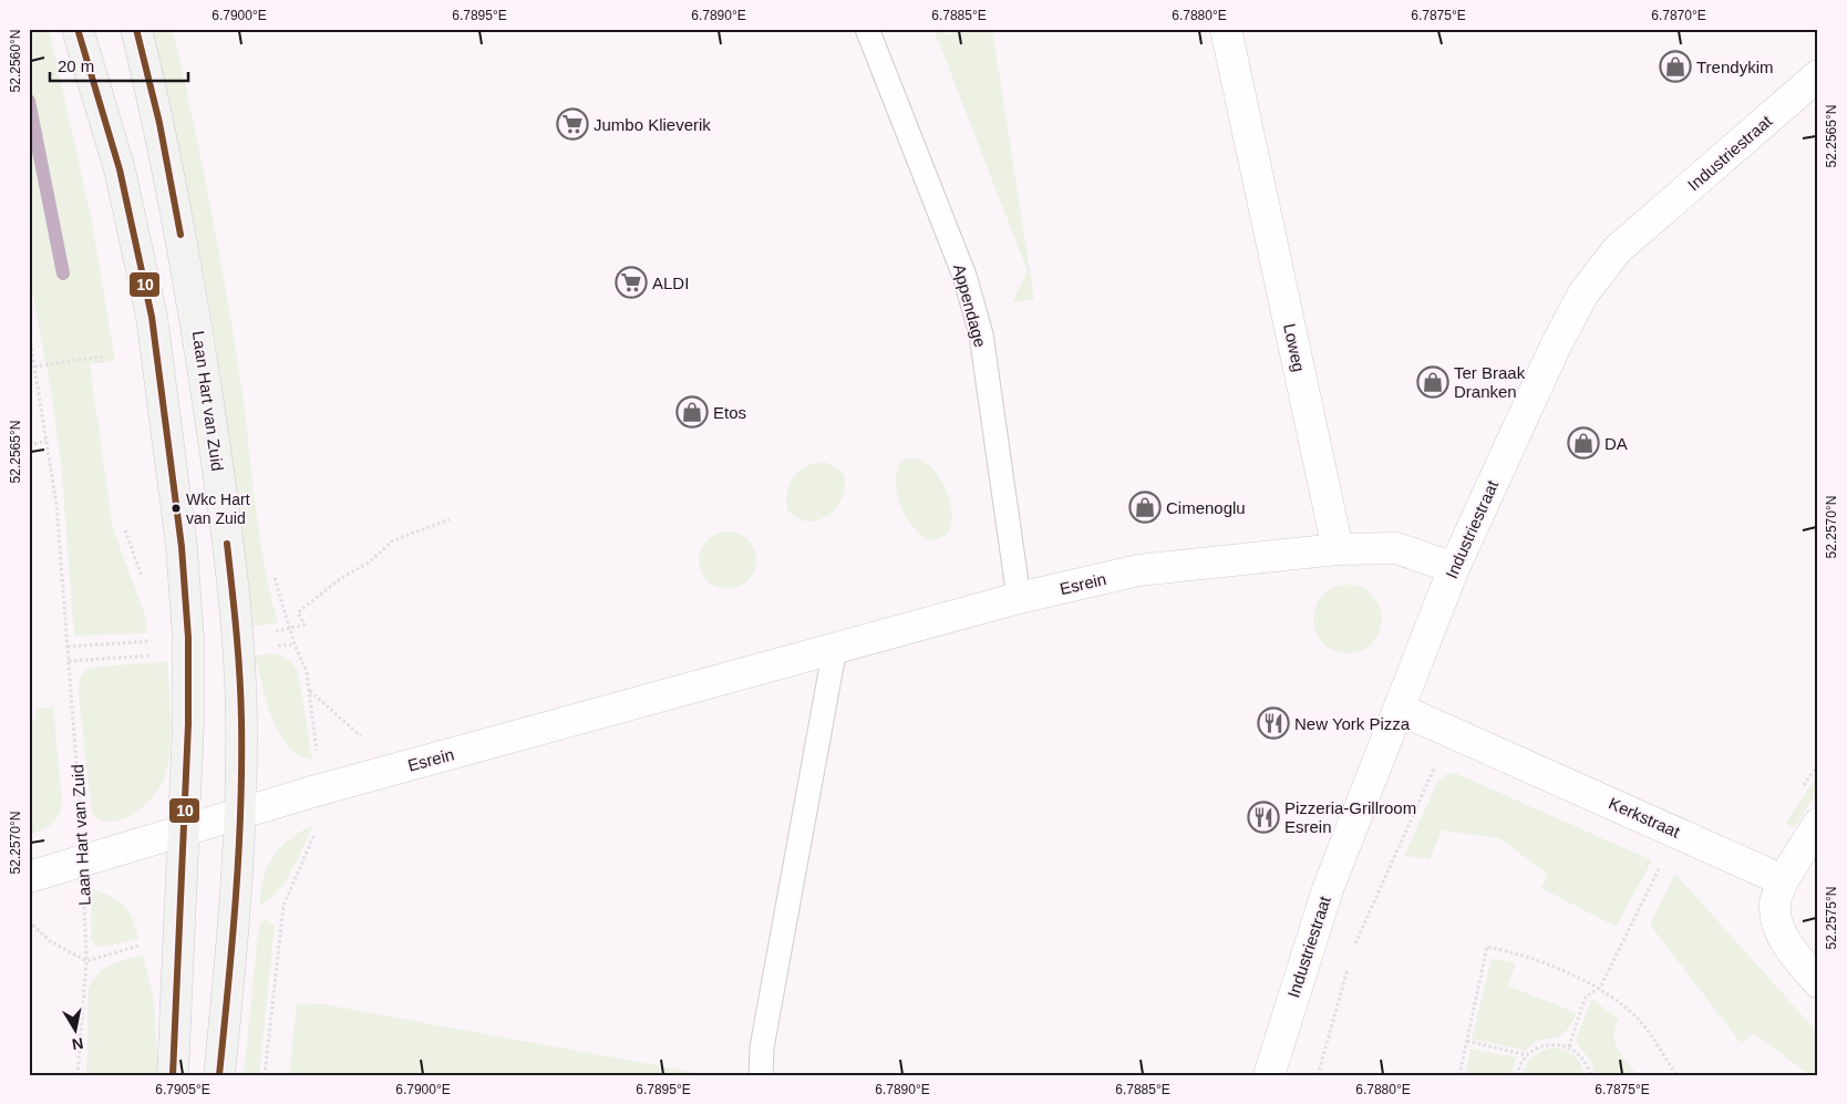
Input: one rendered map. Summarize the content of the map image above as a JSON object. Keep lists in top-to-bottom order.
{
  "streets": {
    "main road": ["Laan Hart van Zuid"],
    "street": [
      "Industriestraat",
      "Loweg",
      "Esrein",
      "Kerkstraat"
    ],
    "lane": ["Appendage"]
  },
  "crossings": [
    ["Industriestraat", "Kerkstraat"],
    ["Appendage", "Esrein"],
    ["Loweg", "Esrein"],
    ["Laan Hart van Zuid", "Esrein"]
  ],
  "places": {
    "shop": [
      "Trendykim",
      "Ter Braak Dranken",
      "Etos",
      "DA",
      "Cimenoglu"
    ],
    "supermarket": ["Jumbo Klieverik", "ALDI"],
    "other": ["Wkc Hart van Zuid"],
    "restaurant": ["New York Pizza", "Pizzeria-Grillroom Esrein"]
  },
  "lines": ["transit line 10"],
  "scale_bar": "20 m",
  "north": "bottom",
  "coordinates": [
    "6.7900°E",
    "6.7895°E",
    "6.7890°E",
    "6.7885°E",
    "6.7880°E",
    "6.7875°E",
    "6.7870°E",
    "52.2560°N",
    "52.2565°N",
    "52.2570°N",
    "52.2575°N",
    "6.7905°E"
  ]
}
